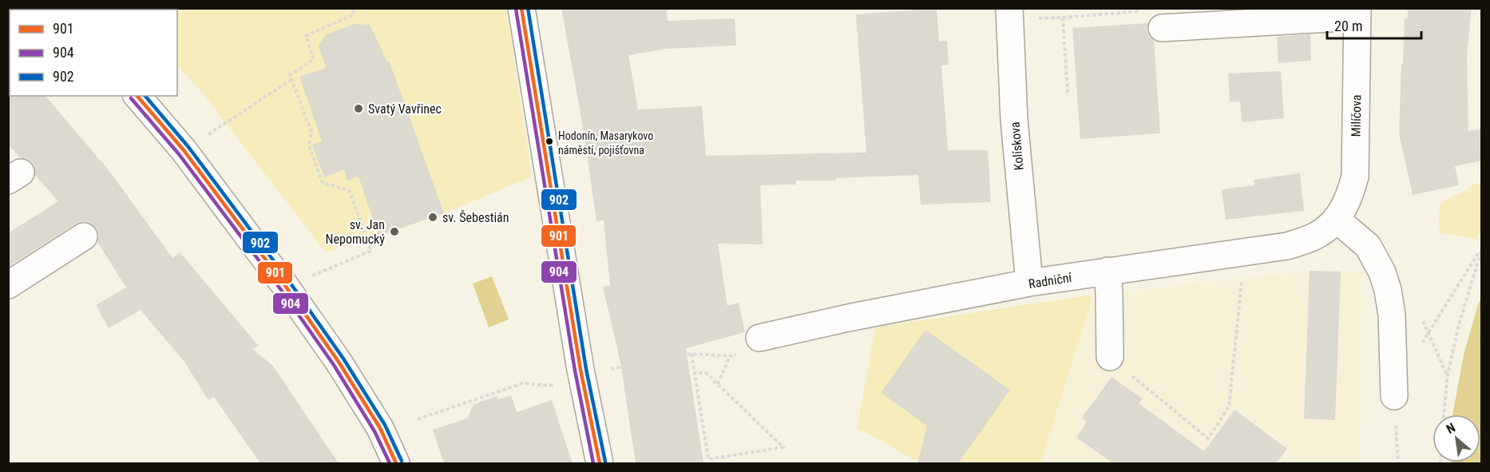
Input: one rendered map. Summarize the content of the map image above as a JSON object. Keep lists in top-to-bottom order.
{
  "streets": {
    "street": ["Milíčova", "Kolískova", "Radniční"]
  },
  "crossings": [
    ["Milíčova", "Radniční"],
    ["Kolískova", "Radniční"]
  ],
  "places": [
    "Svatý Vavřinec",
    "Hodonín, Masarykovo náměstí, pojišťovna",
    "sv. Šebestián",
    "sv. Jan Nepomucký"
  ],
  "lines": ["transit line 901", "transit line 902", "transit line 904"],
  "legend": ["901", "904", "902"],
  "scale_bar": "20 m",
  "north": "top left"
}
